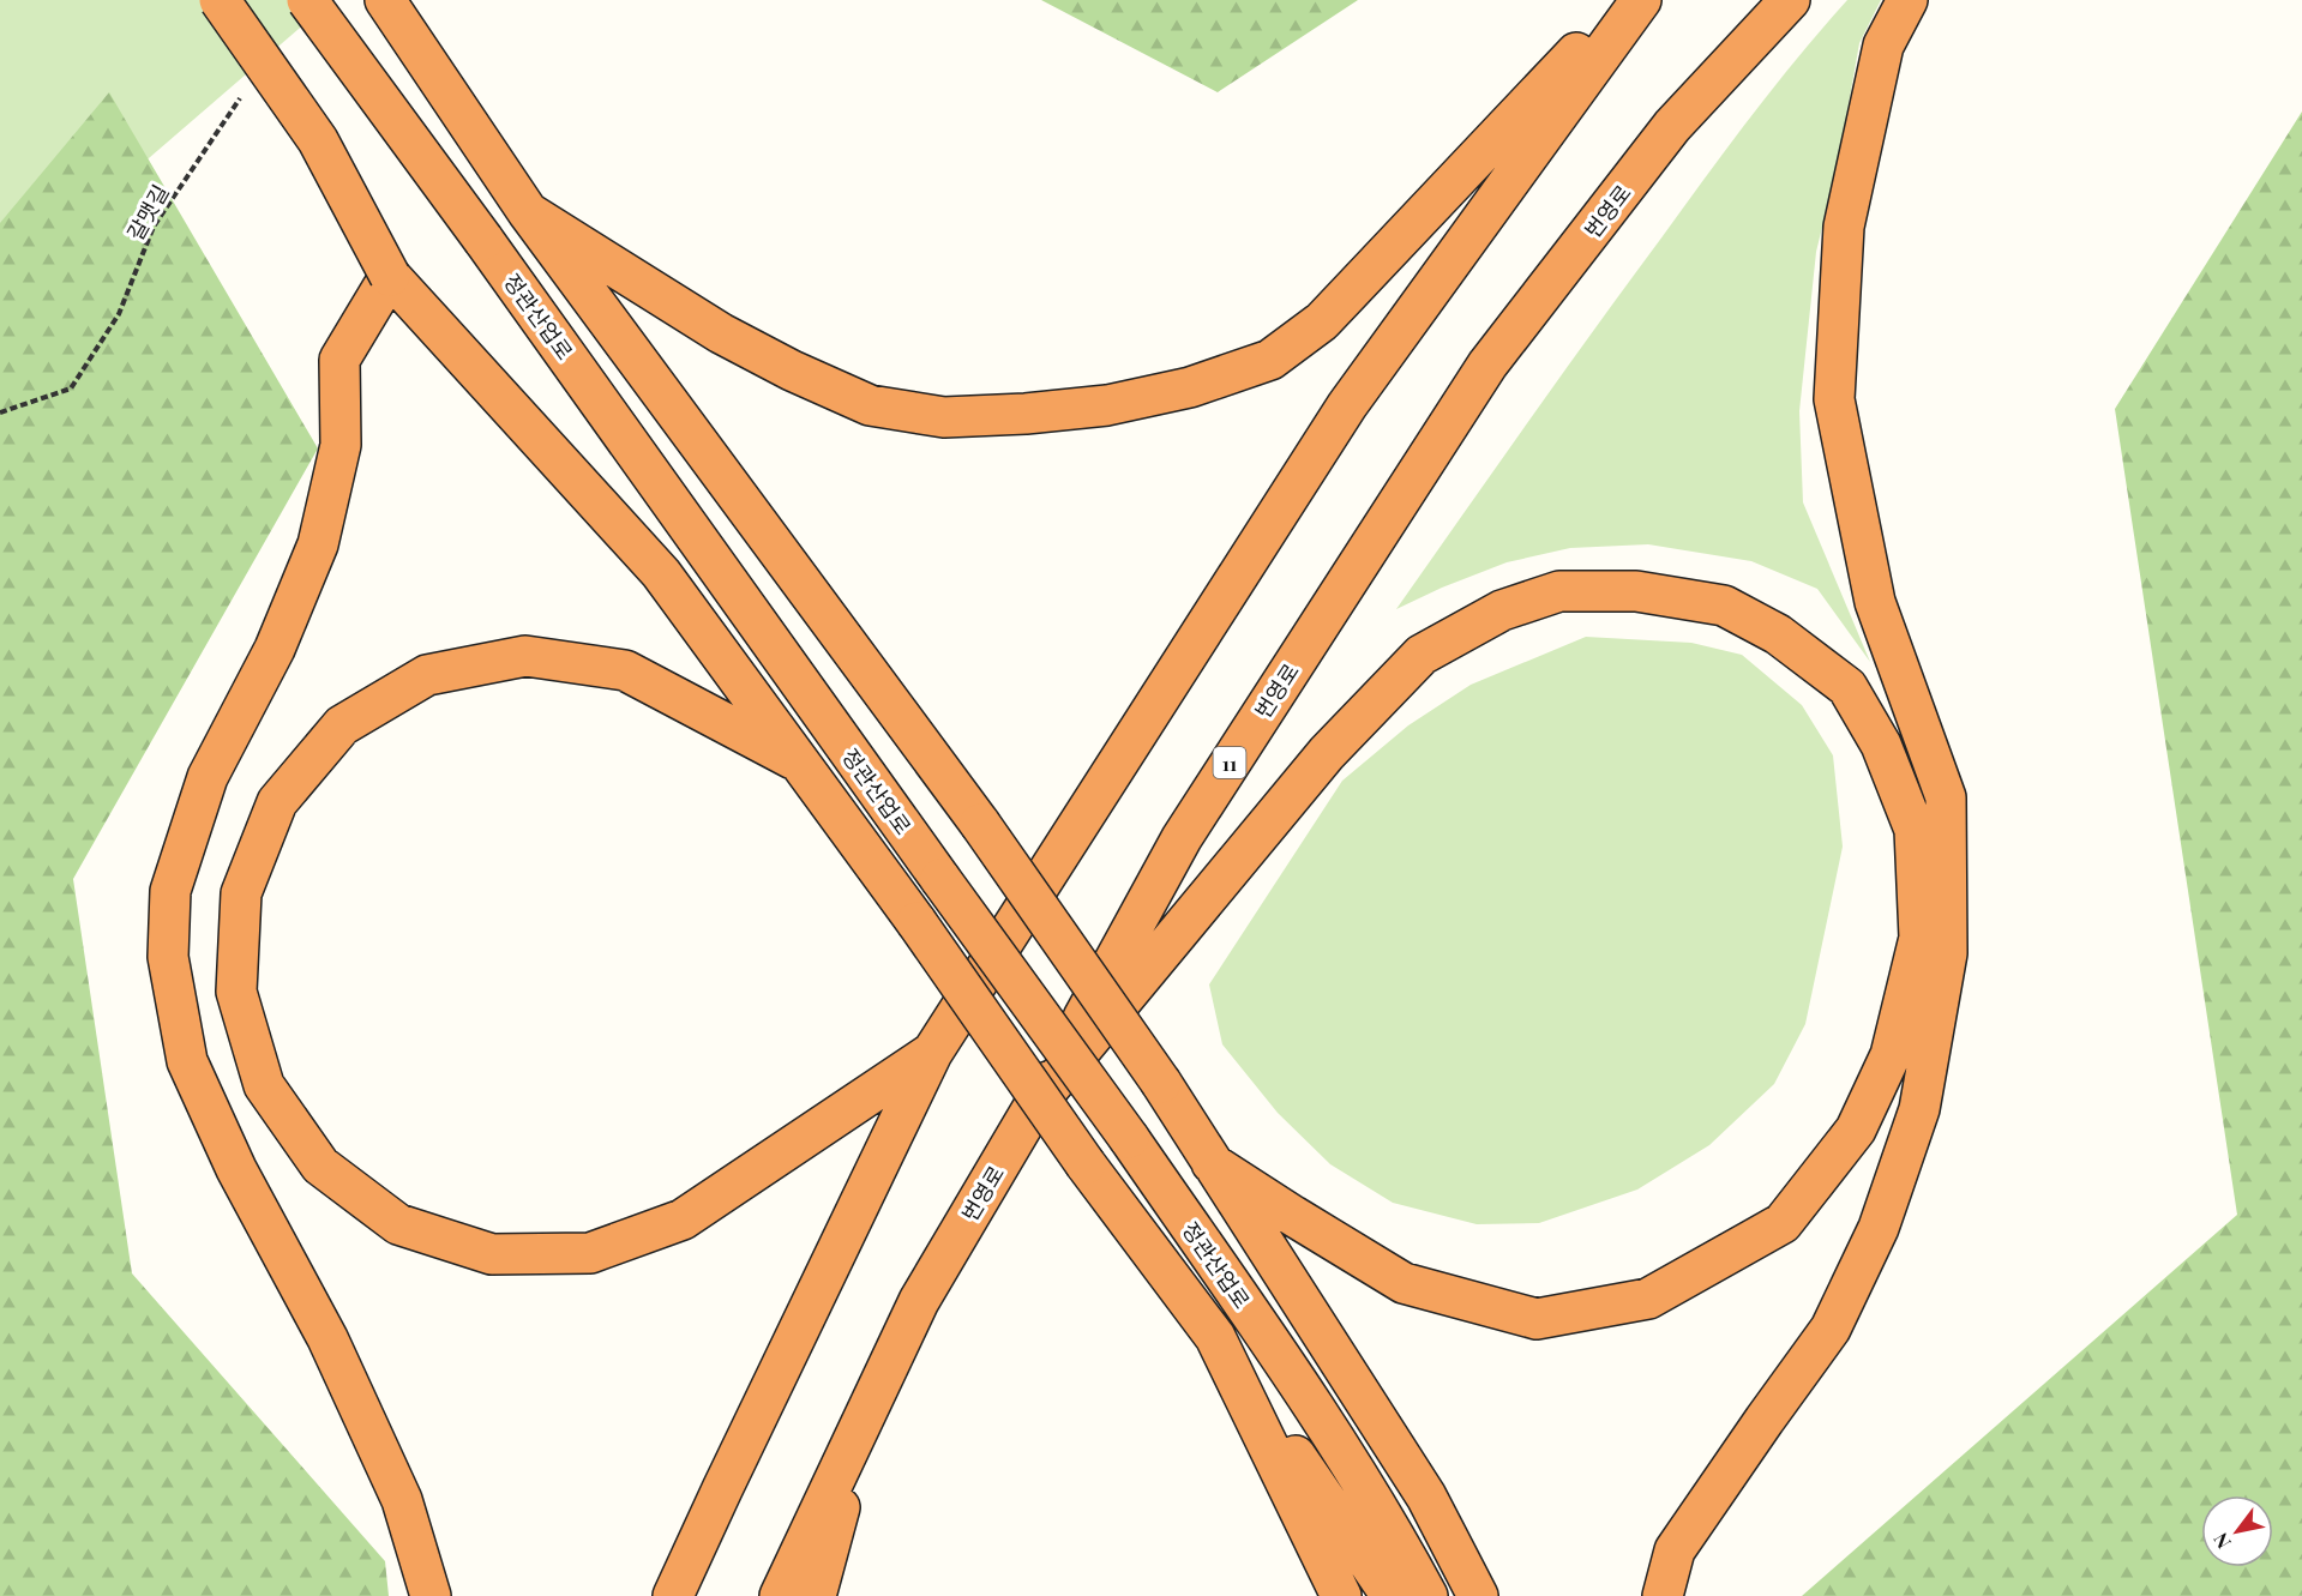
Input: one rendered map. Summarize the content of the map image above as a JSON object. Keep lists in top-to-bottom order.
{
  "streets": {
    "highway": ["번영로", "정관산업로", "11"],
    "path": ["갈맷길"]
  },
  "north": "bottom left"
}
